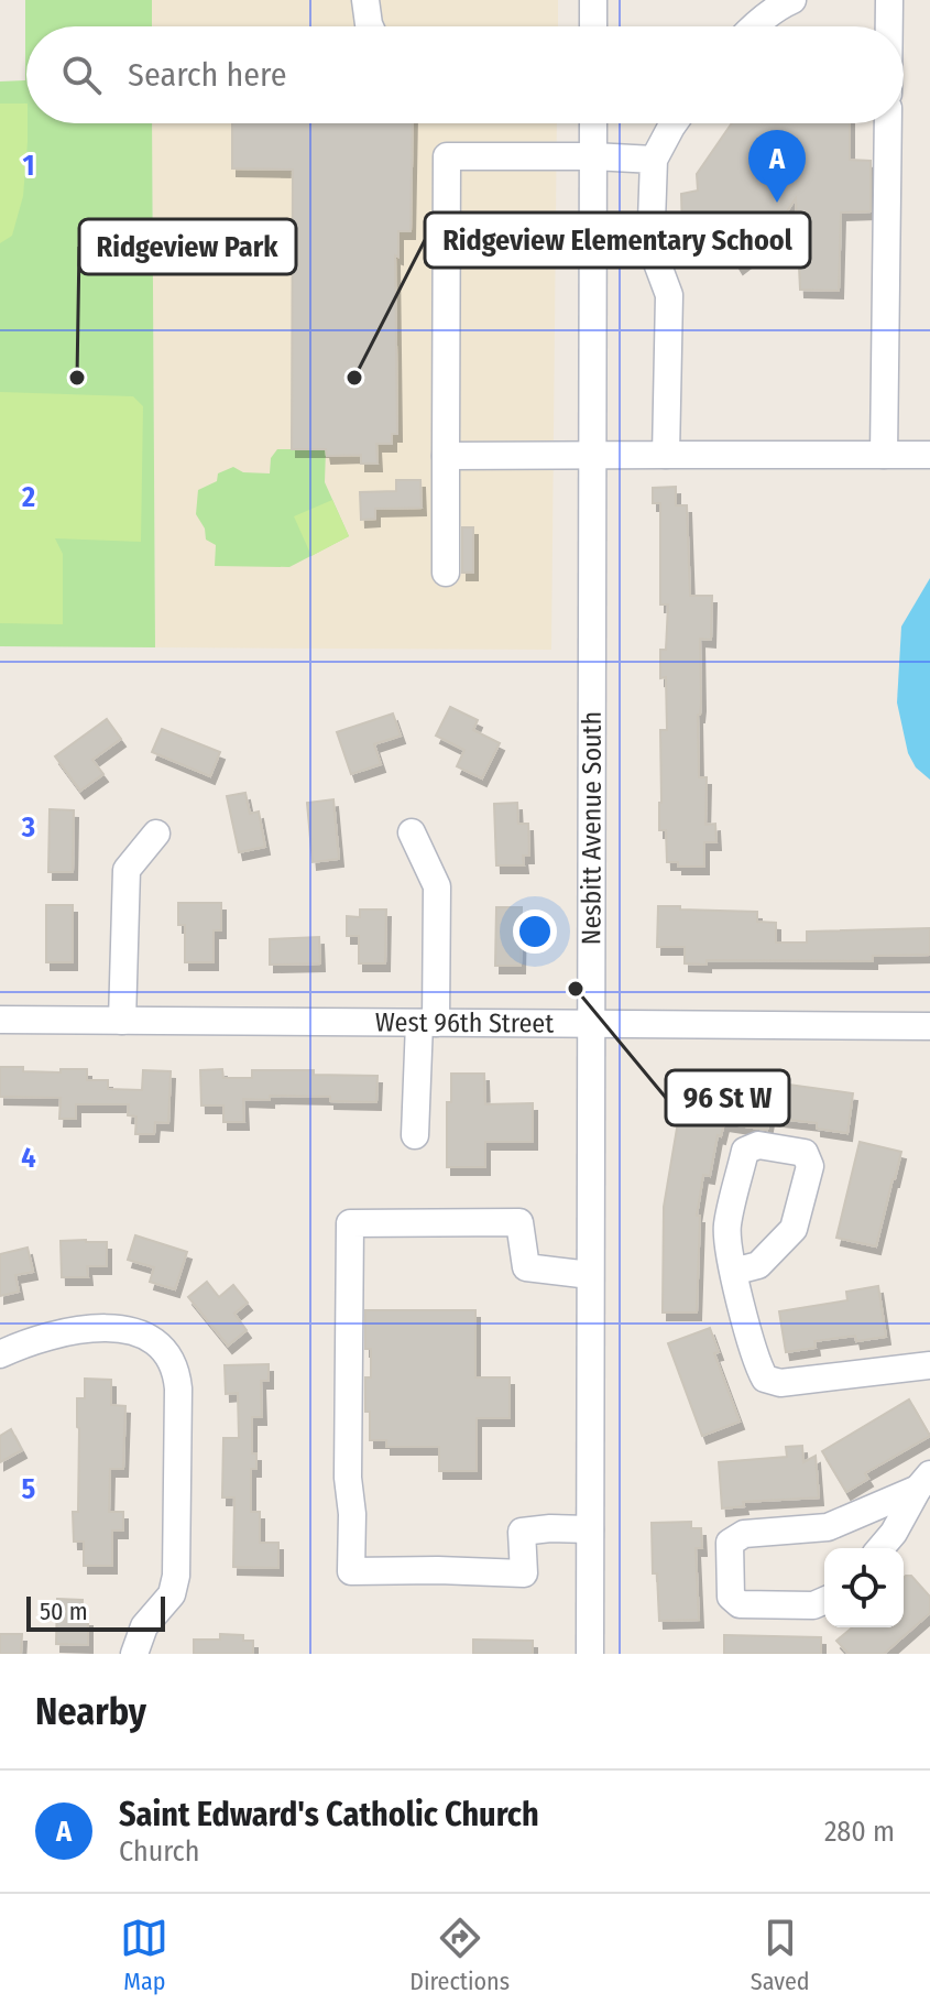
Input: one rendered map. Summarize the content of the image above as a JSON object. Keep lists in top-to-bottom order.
{
  "streets": {
    "street": ["Nesbitt Avenue South", "West 96th Street"]
  },
  "crossings": [
    ["Nesbitt Avenue South", "West 96th Street"]
  ],
  "places": ["Ridgeview Park", "Ridgeview Elementary School", "96 St W"],
  "scale_bar": "50 m",
  "page": {
    "search": "Search here",
    "pins": "A",
    "scale": "50 m",
    "heading": "Nearby",
    "list": [
      {
        "mark": "A",
        "name": "Saint Edward's Catholic Church",
        "note": "Church",
        "value": "280 m"
      }
    ],
    "nav": ["Map", "Directions", "Saved"]
  },
  "grid": {
    "rows": [
      "1",
      "2",
      "3",
      "4",
      "5"
    ]
  }
}
